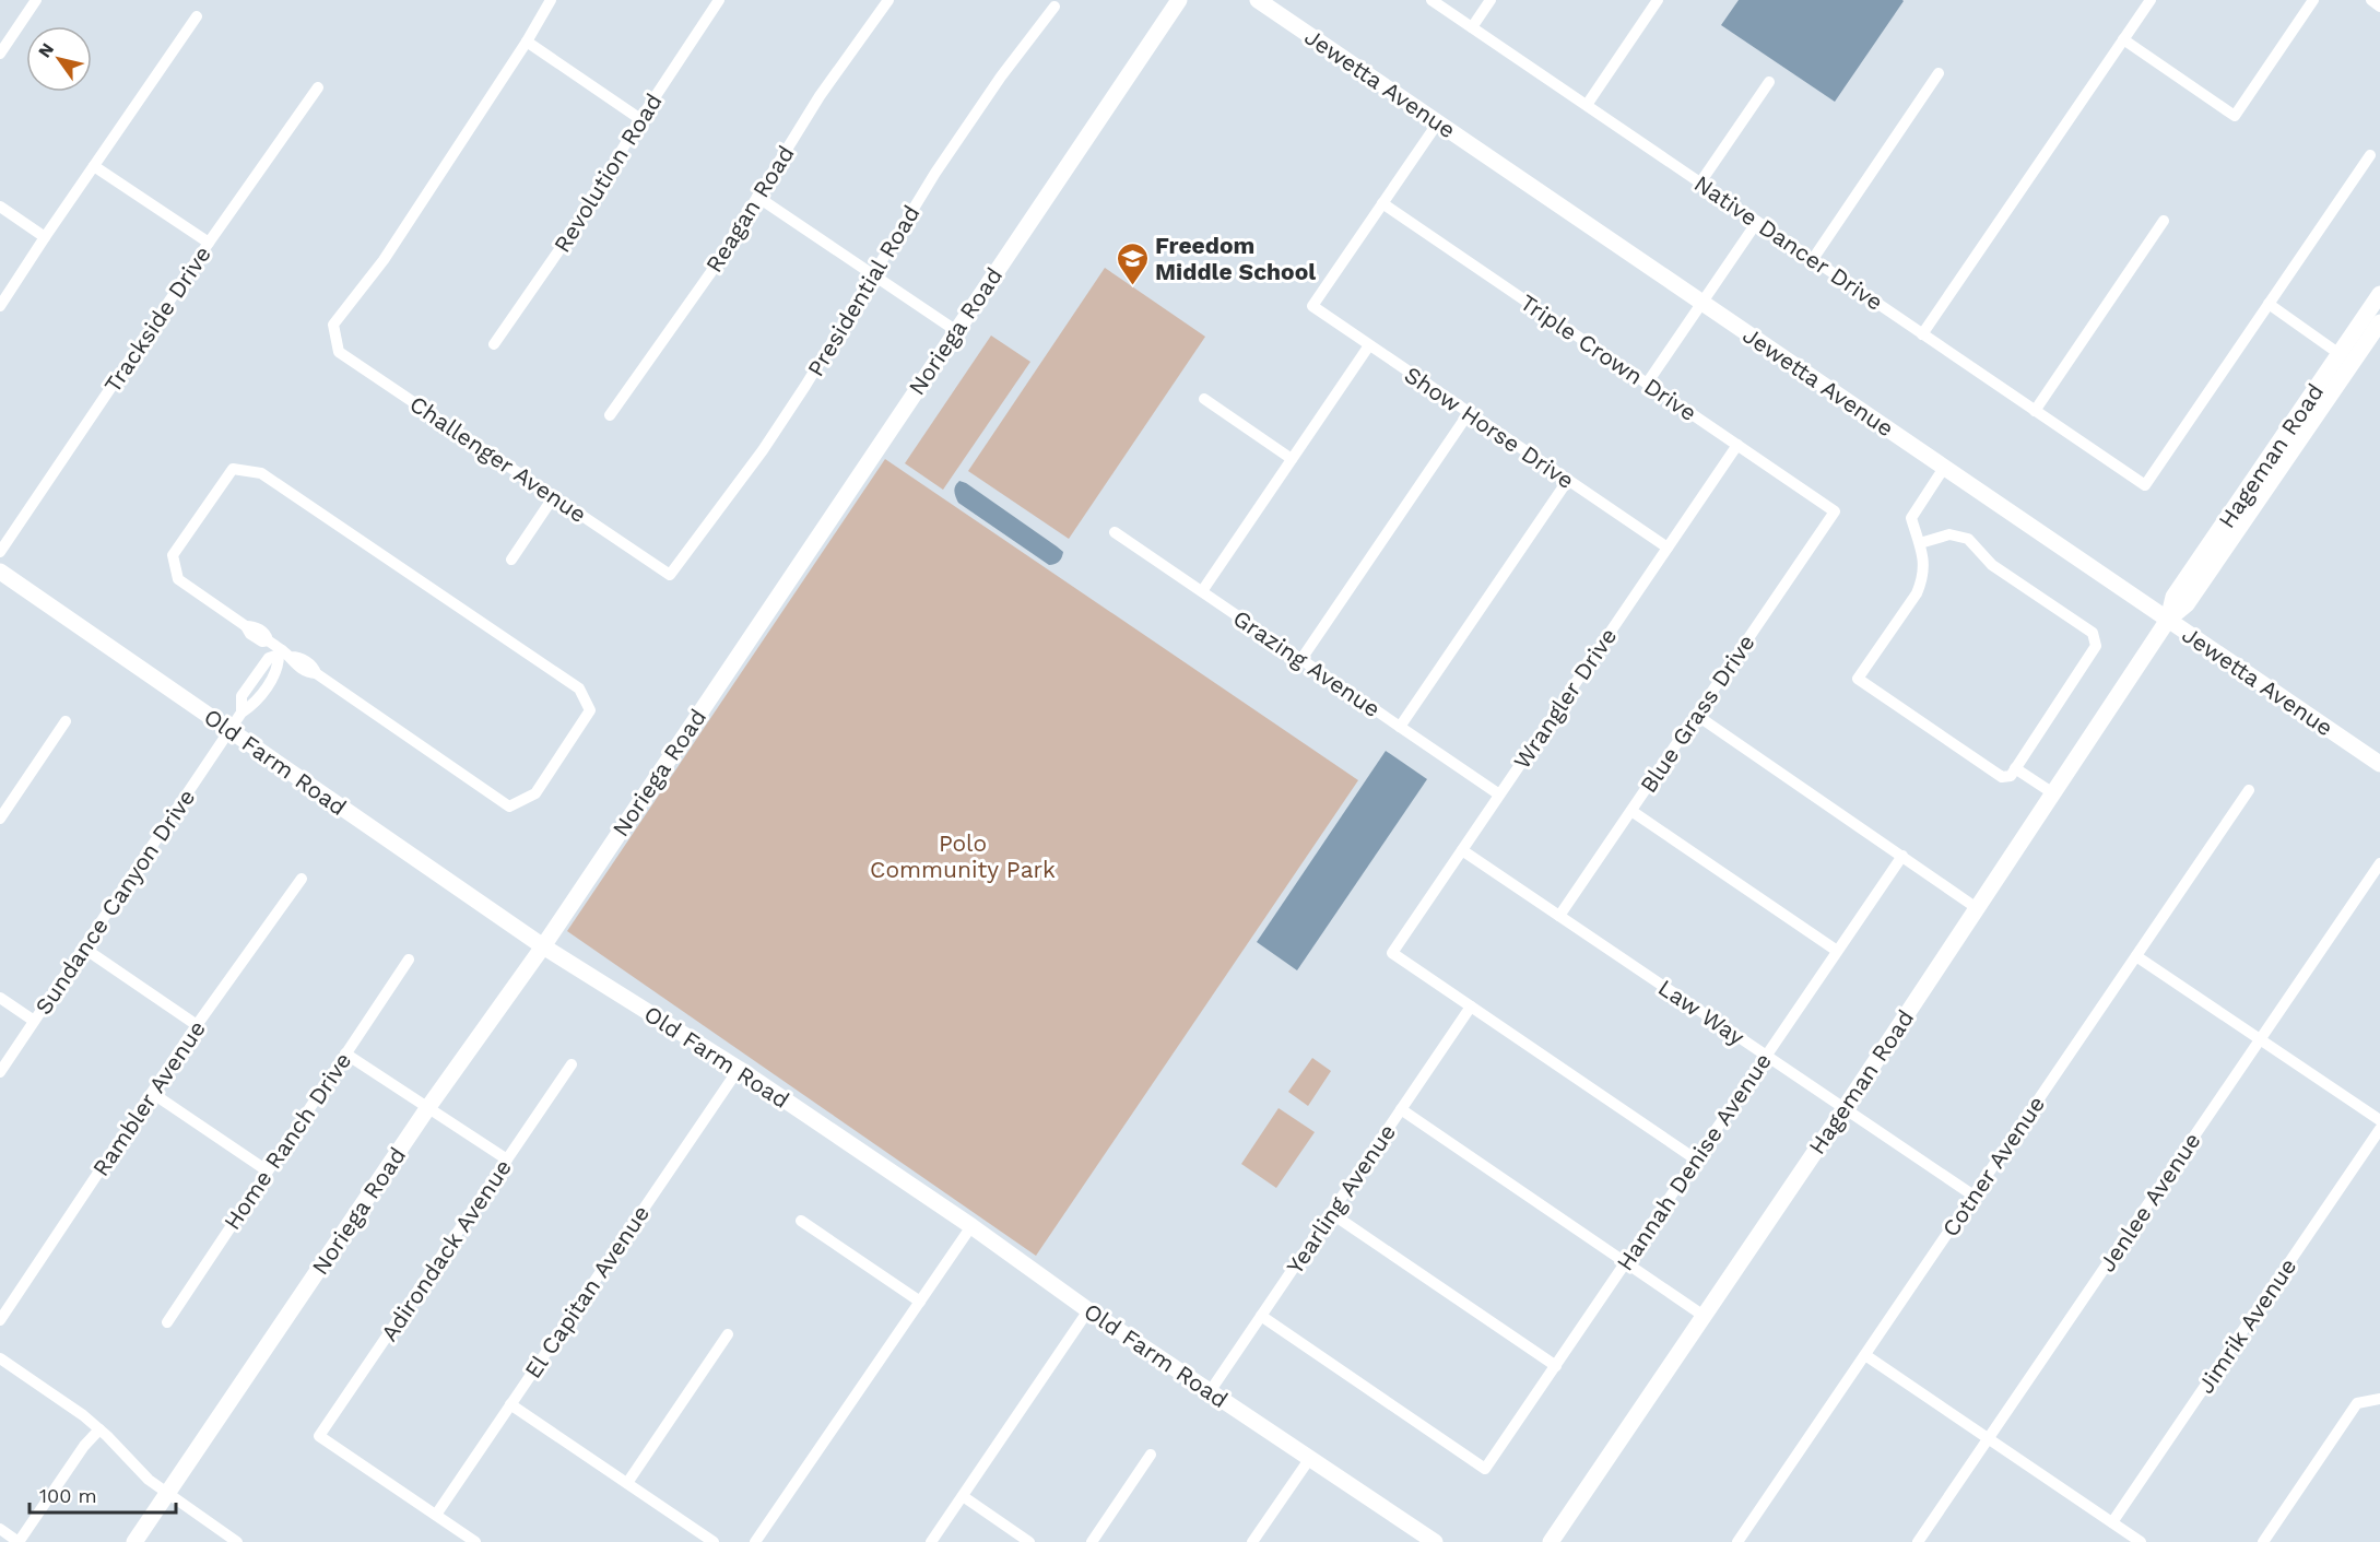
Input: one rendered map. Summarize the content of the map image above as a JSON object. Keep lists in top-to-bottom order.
{
  "streets": {
    "street": [
      "Jewetta Avenue",
      "Revolution Road",
      "Reagan Road",
      "Native Dancer Drive",
      "Presidential Road",
      "Trackside Drive",
      "Noriega Road",
      "Triple Crown Drive",
      "Show Horse Drive",
      "Hageman Road",
      "Challenger Avenue",
      "Grazing Avenue",
      "Wrangler Drive",
      "Blue Grass Drive",
      "Old Farm Road",
      "Sundance Canyon Drive",
      "Law Way",
      "Rambler Avenue",
      "Home Ranch Drive",
      "Hannah Denise Avenue",
      "Cotner Avenue",
      "Yearling Avenue",
      "Jenlee Avenue",
      "Adirondack Avenue",
      "El Capitan Avenue",
      "Jimrik Avenue"
    ]
  },
  "crossings": [
    ["Jewetta Avenue", "Hageman Road"],
    ["Presidential Road", "Challenger Avenue"],
    ["Noriega Road", "Old Farm Road"],
    ["Triple Crown Drive", "Show Horse Drive"],
    ["Triple Crown Drive", "Wrangler Drive"],
    ["Triple Crown Drive", "Blue Grass Drive"],
    ["Show Horse Drive", "Wrangler Drive"],
    ["Hageman Road", "Law Way"],
    ["Grazing Avenue", "Wrangler Drive"],
    ["Wrangler Drive", "Law Way"],
    ["Wrangler Drive", "Yearling Avenue"],
    ["Blue Grass Drive", "Law Way"],
    ["Old Farm Road", "Sundance Canyon Drive"],
    ["Old Farm Road", "Yearling Avenue"],
    ["Old Farm Road", "El Capitan Avenue"],
    ["Law Way", "Hannah Denise Avenue"],
    ["Law Way", "Cotner Avenue"],
    ["Hannah Denise Avenue", "Yearling Avenue"],
    ["Adirondack Avenue", "El Capitan Avenue"]
  ],
  "parks": ["Polo Community Park"],
  "places": {
    "school or university": ["Freedom Middle School"]
  },
  "scale_bar": "100 m",
  "north": "top left"
}
